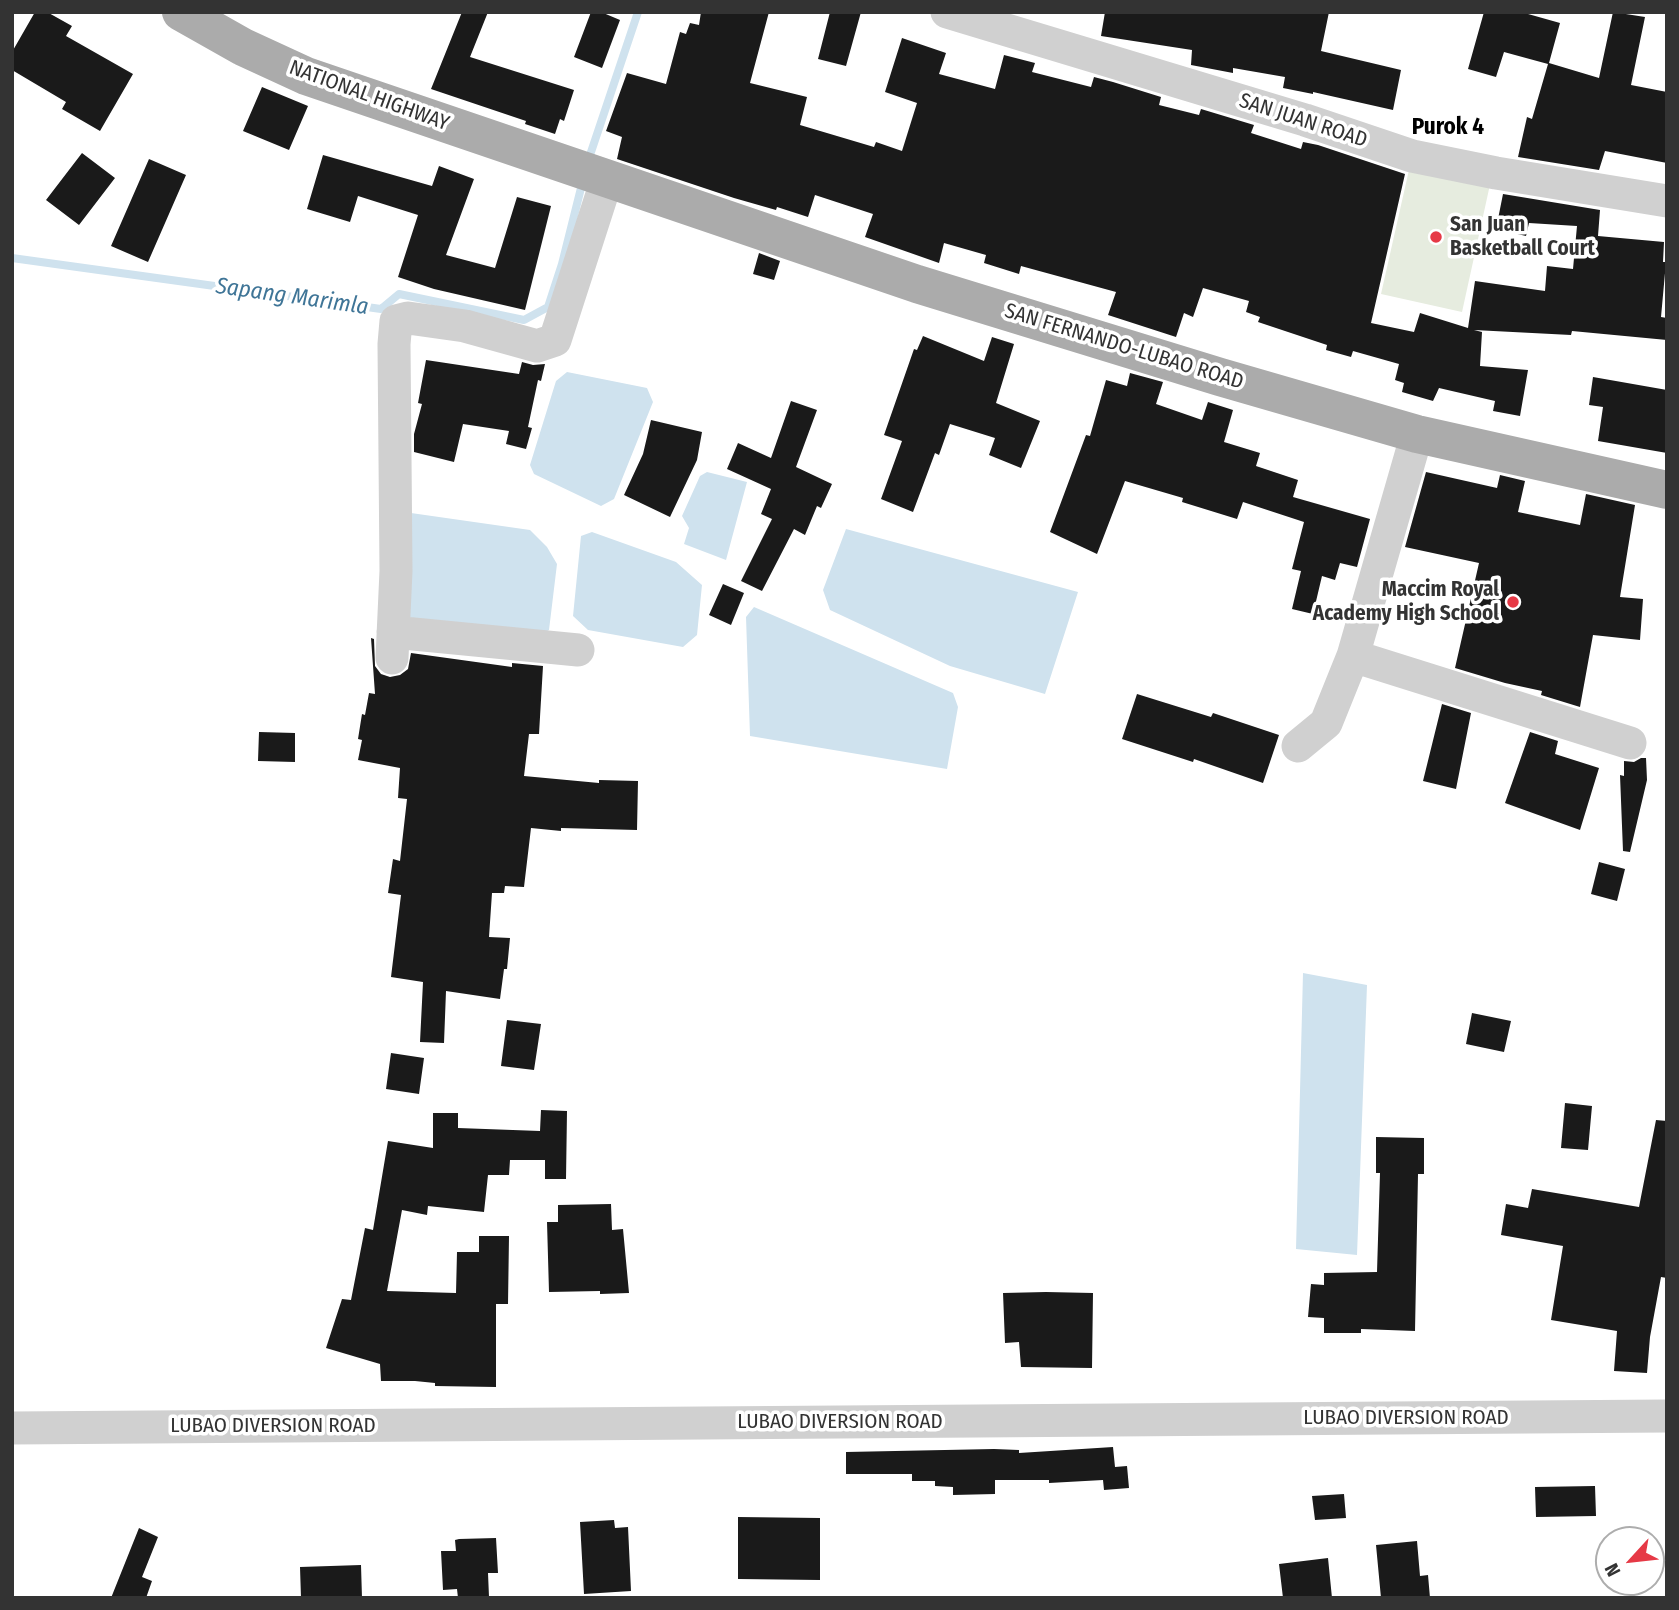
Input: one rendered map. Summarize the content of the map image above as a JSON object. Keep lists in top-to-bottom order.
{
  "streets": {
    "main road": ["NATIONAL HIGHWAY", "SAN FERNANDO-LUBAO ROAD"],
    "street": ["SAN JUAN ROAD", "LUBAO DIVERSION ROAD"]
  },
  "crossings": [
    ["NATIONAL HIGHWAY", "SAN FERNANDO-LUBAO ROAD"]
  ],
  "districts": ["Purok 4"],
  "water": ["Sapang Marimla"],
  "places": ["San Juan Basketball Court", "Maccim Royal Academy High School"],
  "north": "bottom left"
}
